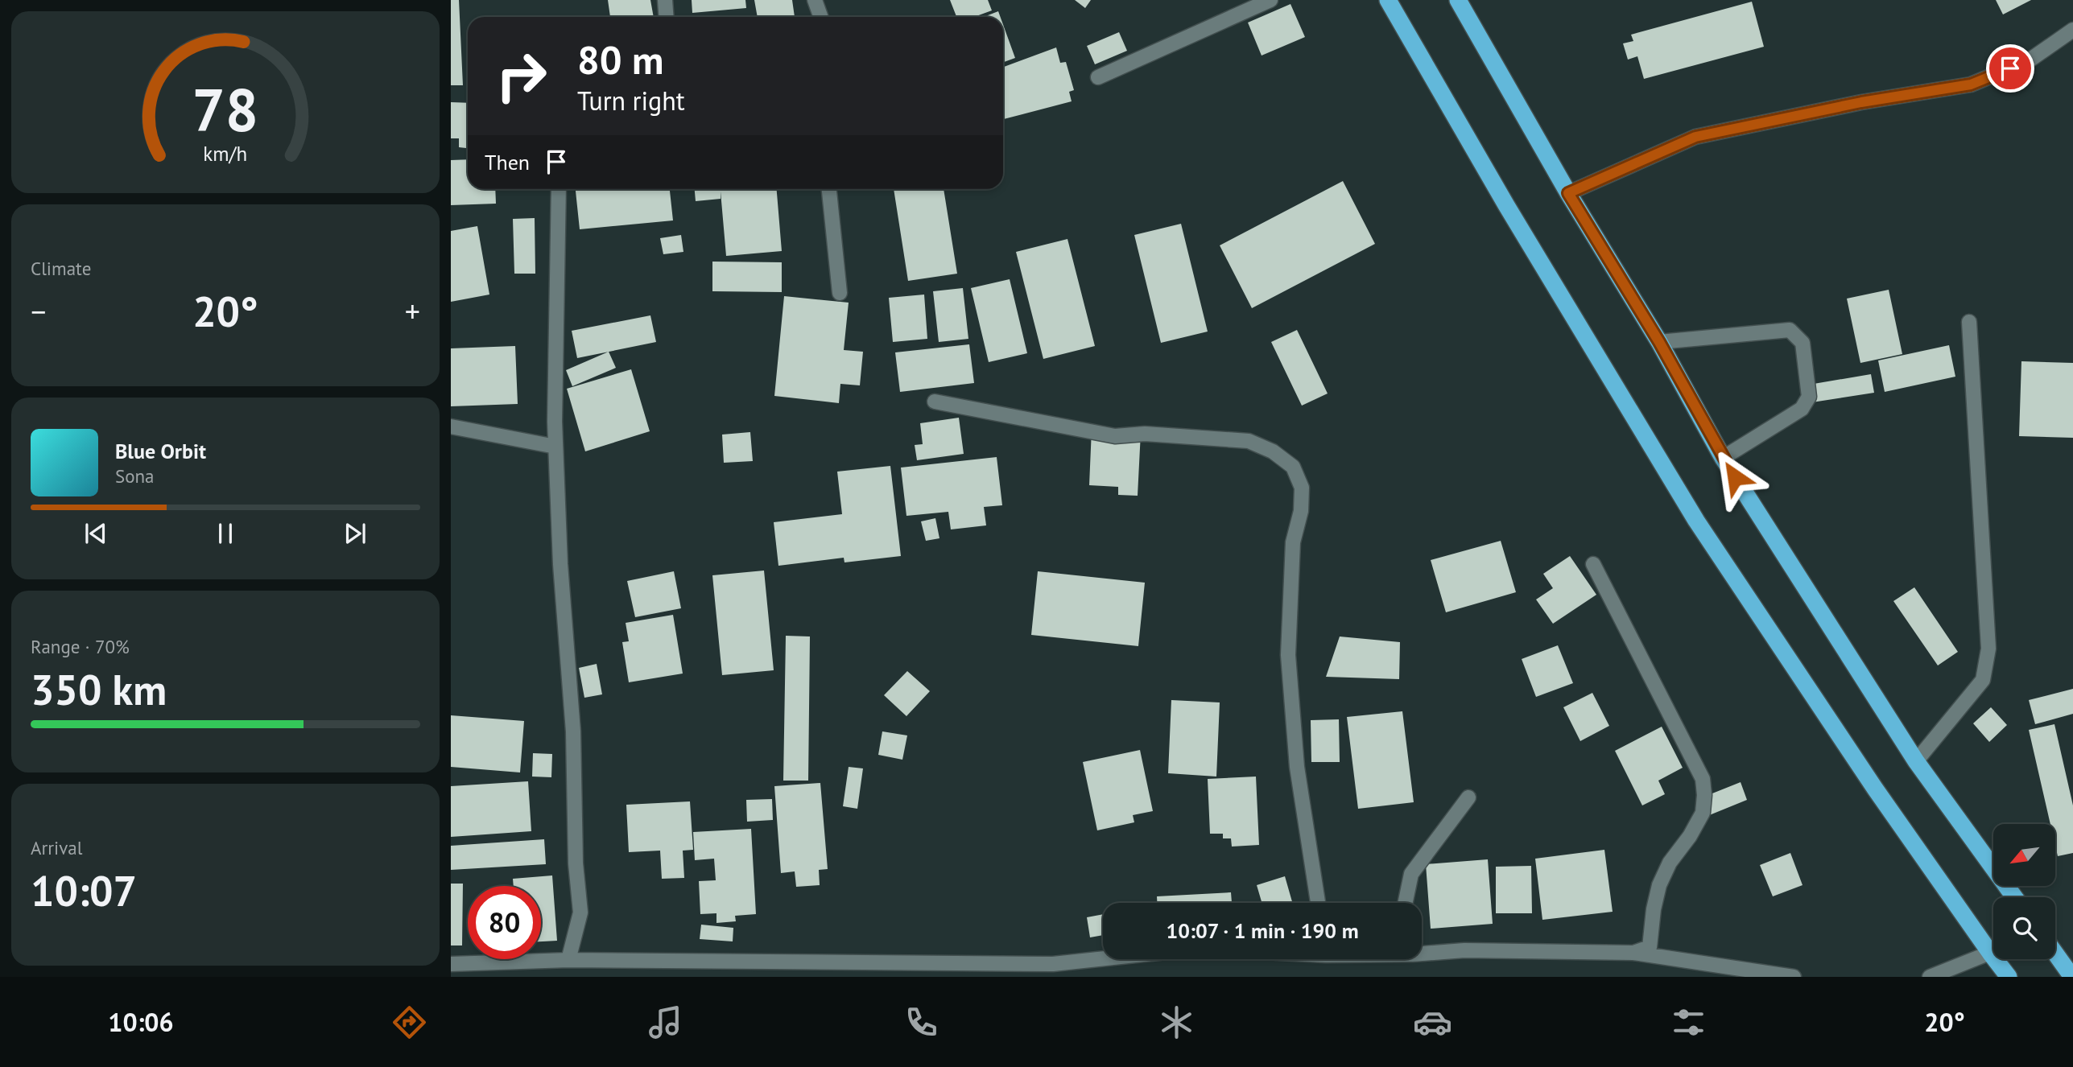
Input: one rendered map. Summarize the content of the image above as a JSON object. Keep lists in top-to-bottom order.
{
  "north": "bottom left",
  "page": {
    "turn": ["80 m", "Turn right"],
    "then": "Then",
    "tile": [
      "Climate",
      ["Range · 70%", "350 km"],
      ["Arrival", "10:07"]
    ],
    "heat": ["−", "20°", "+"],
    "song": ["Blue Orbit", "Sona"],
    "limit": "80",
    "trip": "10:07 · 1 min · 190 m",
    "tabs": ["10:06", "20°"],
    "gauge": ["78", "km/h"]
  }
}
